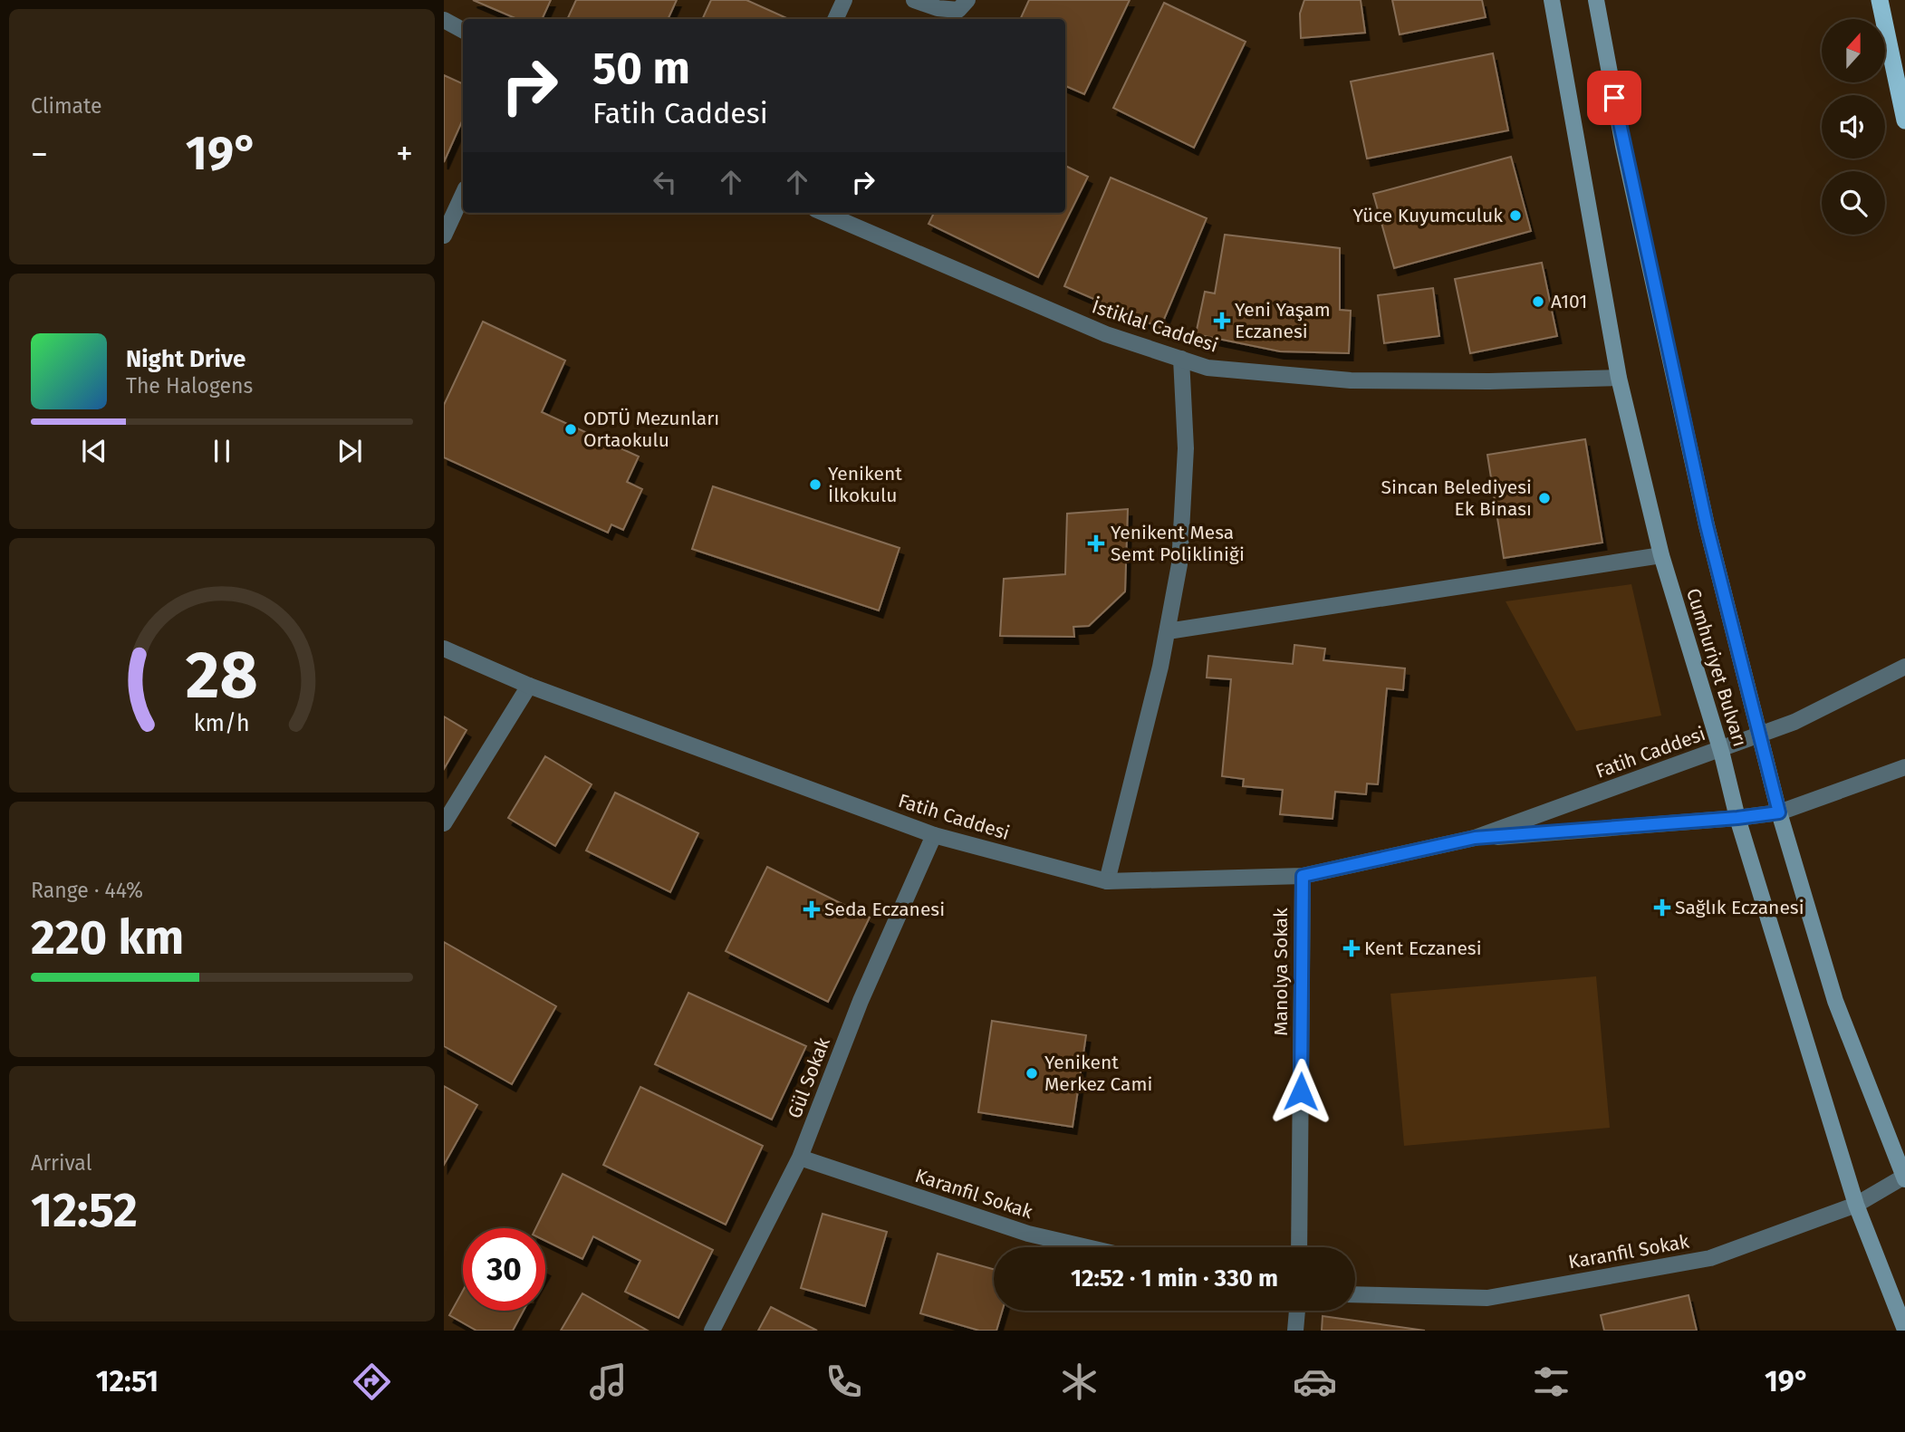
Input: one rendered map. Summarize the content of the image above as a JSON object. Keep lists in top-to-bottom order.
{
  "streets": {
    "main road": ["Cumhuriyet Bulvarı"],
    "street": [
      "İstiklal Caddesi",
      "Fatih Caddesi",
      "Manolya Sokak",
      "Gül Sokak",
      "Karanfil Sokak"
    ]
  },
  "crossings": [
    ["İstiklal Caddesi", "Cumhuriyet Bulvarı"],
    ["Cumhuriyet Bulvarı", "Fatih Caddesi"],
    ["Cumhuriyet Bulvarı", "Karanfil Sokak"],
    ["Fatih Caddesi", "Manolya Sokak"],
    ["Fatih Caddesi", "Gül Sokak"],
    ["Gül Sokak", "Karanfil Sokak"]
  ],
  "places": {
    "other": [
      "Yüce Kuyumculuk",
      "A101",
      "ODTÜ Mezunları Ortaokulu",
      "Yenikent İlkokulu",
      "Sincan Belediyesi Ek Binası",
      "Yenikent Merkez Cami"
    ],
    "health": [
      "Yeni Yaşam Eczanesi",
      "Yenikent Mesa Semt Polikliniği",
      "Sağlık Eczanesi",
      "Seda Eczanesi",
      "Kent Eczanesi"
    ]
  },
  "north": "top",
  "page": {
    "tile": [
      "Climate",
      ["Range · 44%", "220 km"],
      ["Arrival", "12:52"]
    ],
    "turn": ["50 m", "Fatih Caddesi"],
    "heat": ["−", "19°", "+"],
    "song": ["Night Drive", "The Halogens"],
    "limit": "30",
    "trip": "12:52 · 1 min · 330 m",
    "tabs": ["12:51", "19°"],
    "gauge": ["28", "km/h"]
  }
}
